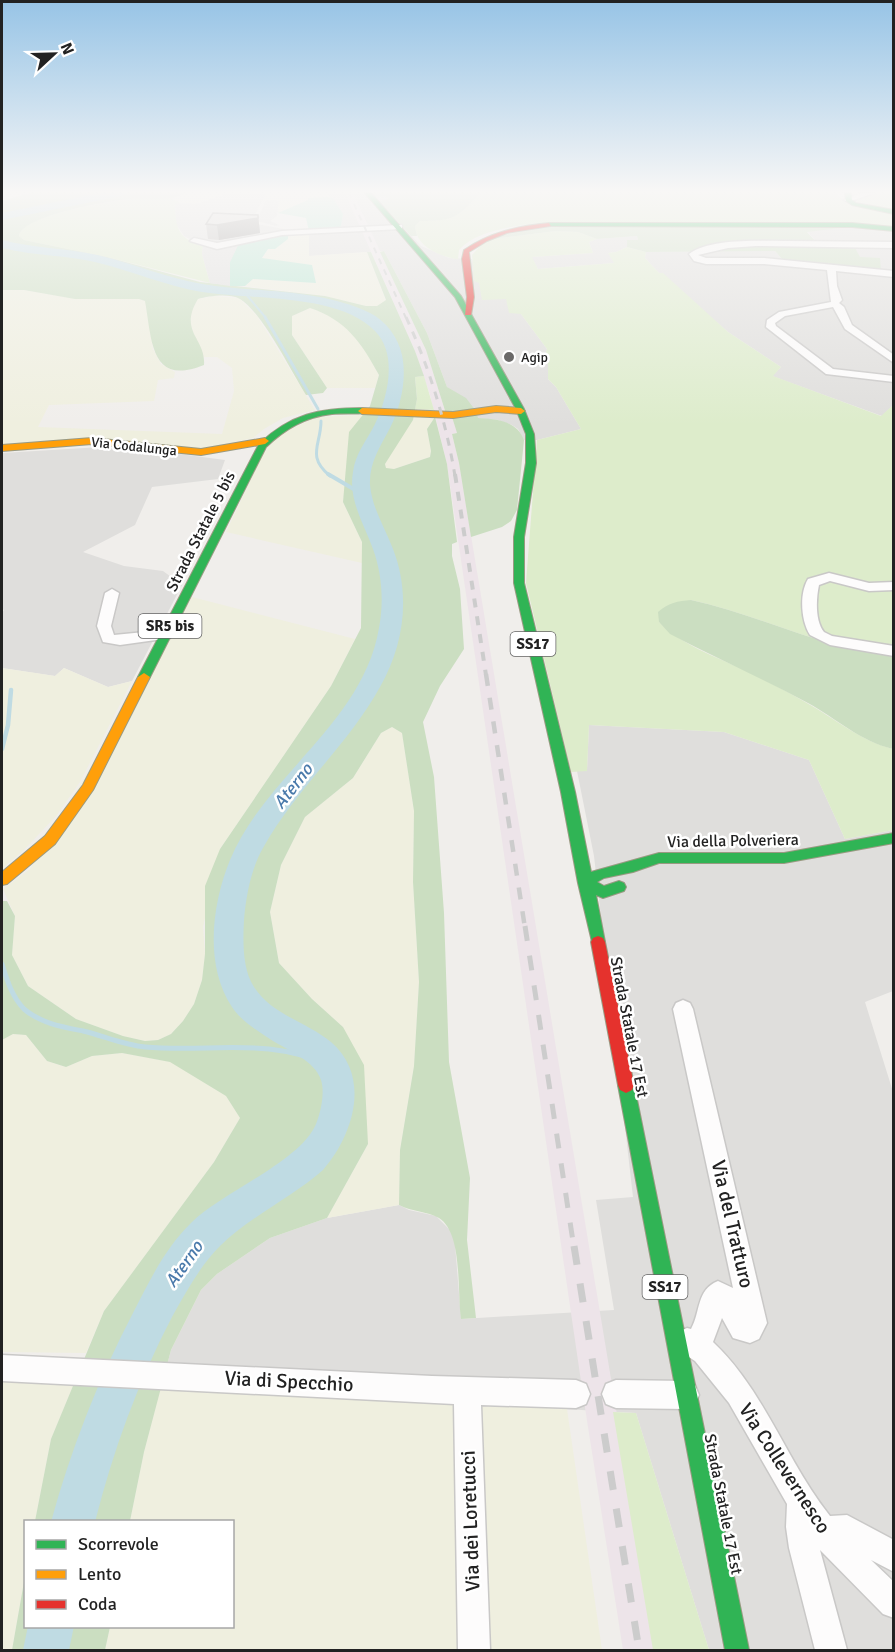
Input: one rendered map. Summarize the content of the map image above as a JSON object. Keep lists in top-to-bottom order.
{
  "streets": {
    "main road": [
      "Via Codalunga",
      "Strada Statale 5 bis",
      "SR5 bis",
      "SS17",
      "Via della Polveriera",
      "Strada Statale 17 Est"
    ],
    "street": [
      "Via del Tratturo",
      "Via di Specchio",
      "Via Collevernesco",
      "Via dei Loretucci"
    ]
  },
  "crossings": [
    ["Via Codalunga", "Strada Statale 5 bis"],
    ["Strada Statale 5 bis", "SS17"],
    ["Strada Statale 5 bis", "Strada Statale 17 Est"],
    ["SS17", "Strada Statale 17 Est"],
    ["Via della Polveriera", "Strada Statale 17 Est"],
    ["Strada Statale 17 Est", "Via del Tratturo"],
    ["Strada Statale 17 Est", "Via Collevernesco"],
    ["Via del Tratturo", "Via Collevernesco"],
    ["Via di Specchio", "Via dei Loretucci"]
  ],
  "water": ["Aterno"],
  "places": ["Agip"],
  "legend": ["Scorrevole", "Lento", "Coda"],
  "north": "right"
}
